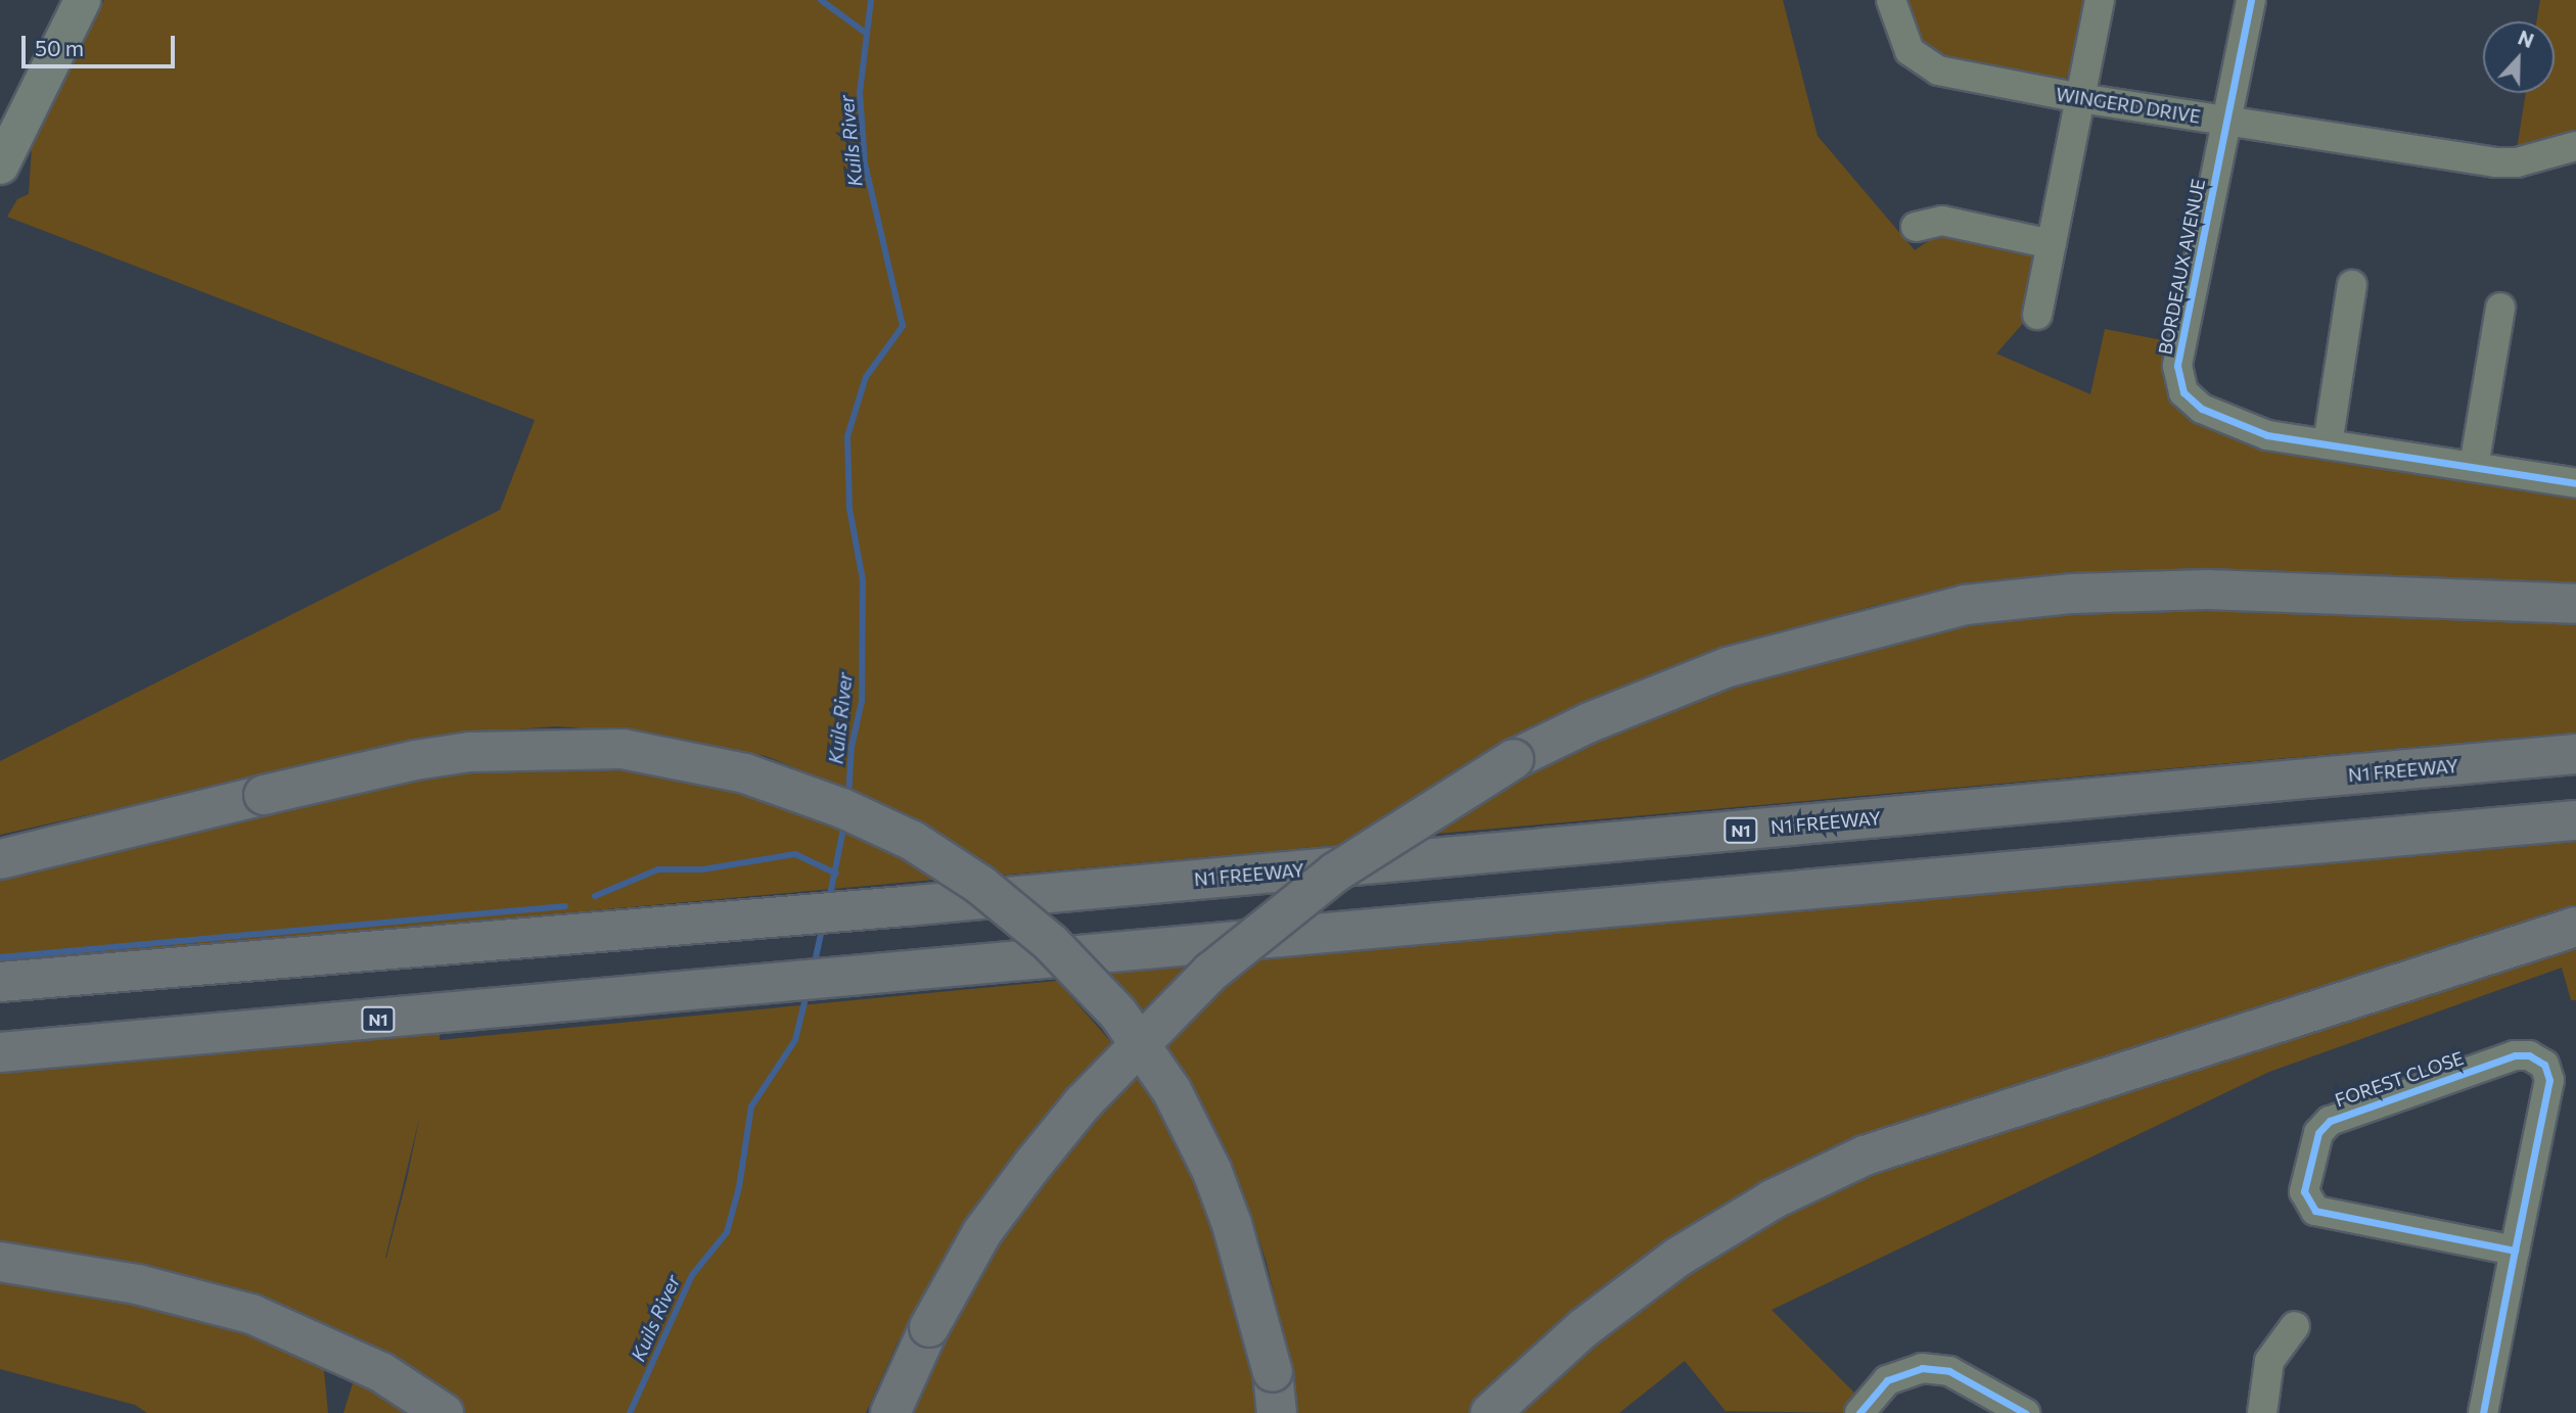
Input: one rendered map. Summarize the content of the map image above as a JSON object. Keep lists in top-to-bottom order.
{
  "streets": {
    "highway": ["N1 FREEWAY", "N1"],
    "street": ["WINGERD DRIVE", "BORDEAUX AVENUE", "FOREST CLOSE"]
  },
  "crossings": [
    ["WINGERD DRIVE", "BORDEAUX AVENUE"]
  ],
  "water": ["Kuils River"],
  "scale_bar": "50 m",
  "north": "top"
}
